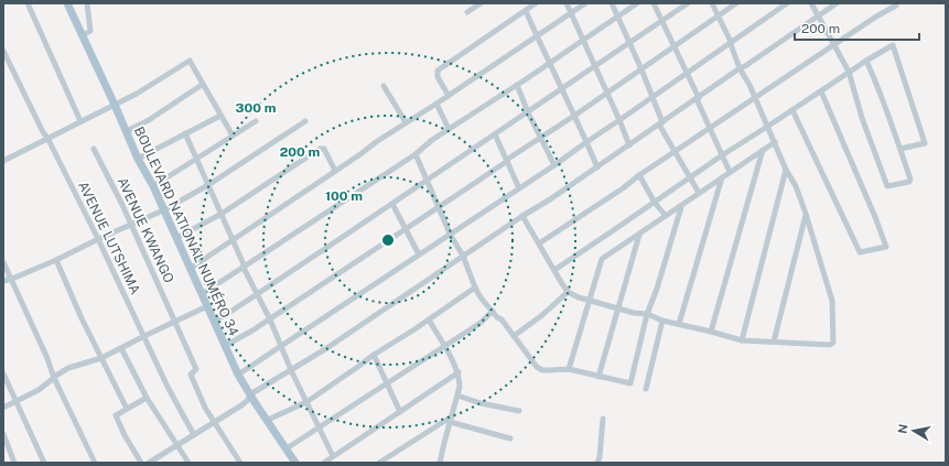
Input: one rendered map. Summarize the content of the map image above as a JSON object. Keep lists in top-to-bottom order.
{
  "streets": {
    "main road": ["BOULEVARD NATIONAL NUMÉRO 34"],
    "street": ["AVENUE KWANGO", "AVENUE LUTSHIMA"]
  },
  "scale_bar": "200 m",
  "north": "left",
  "rings": ["300 m", "200 m", "100 m"]
}
